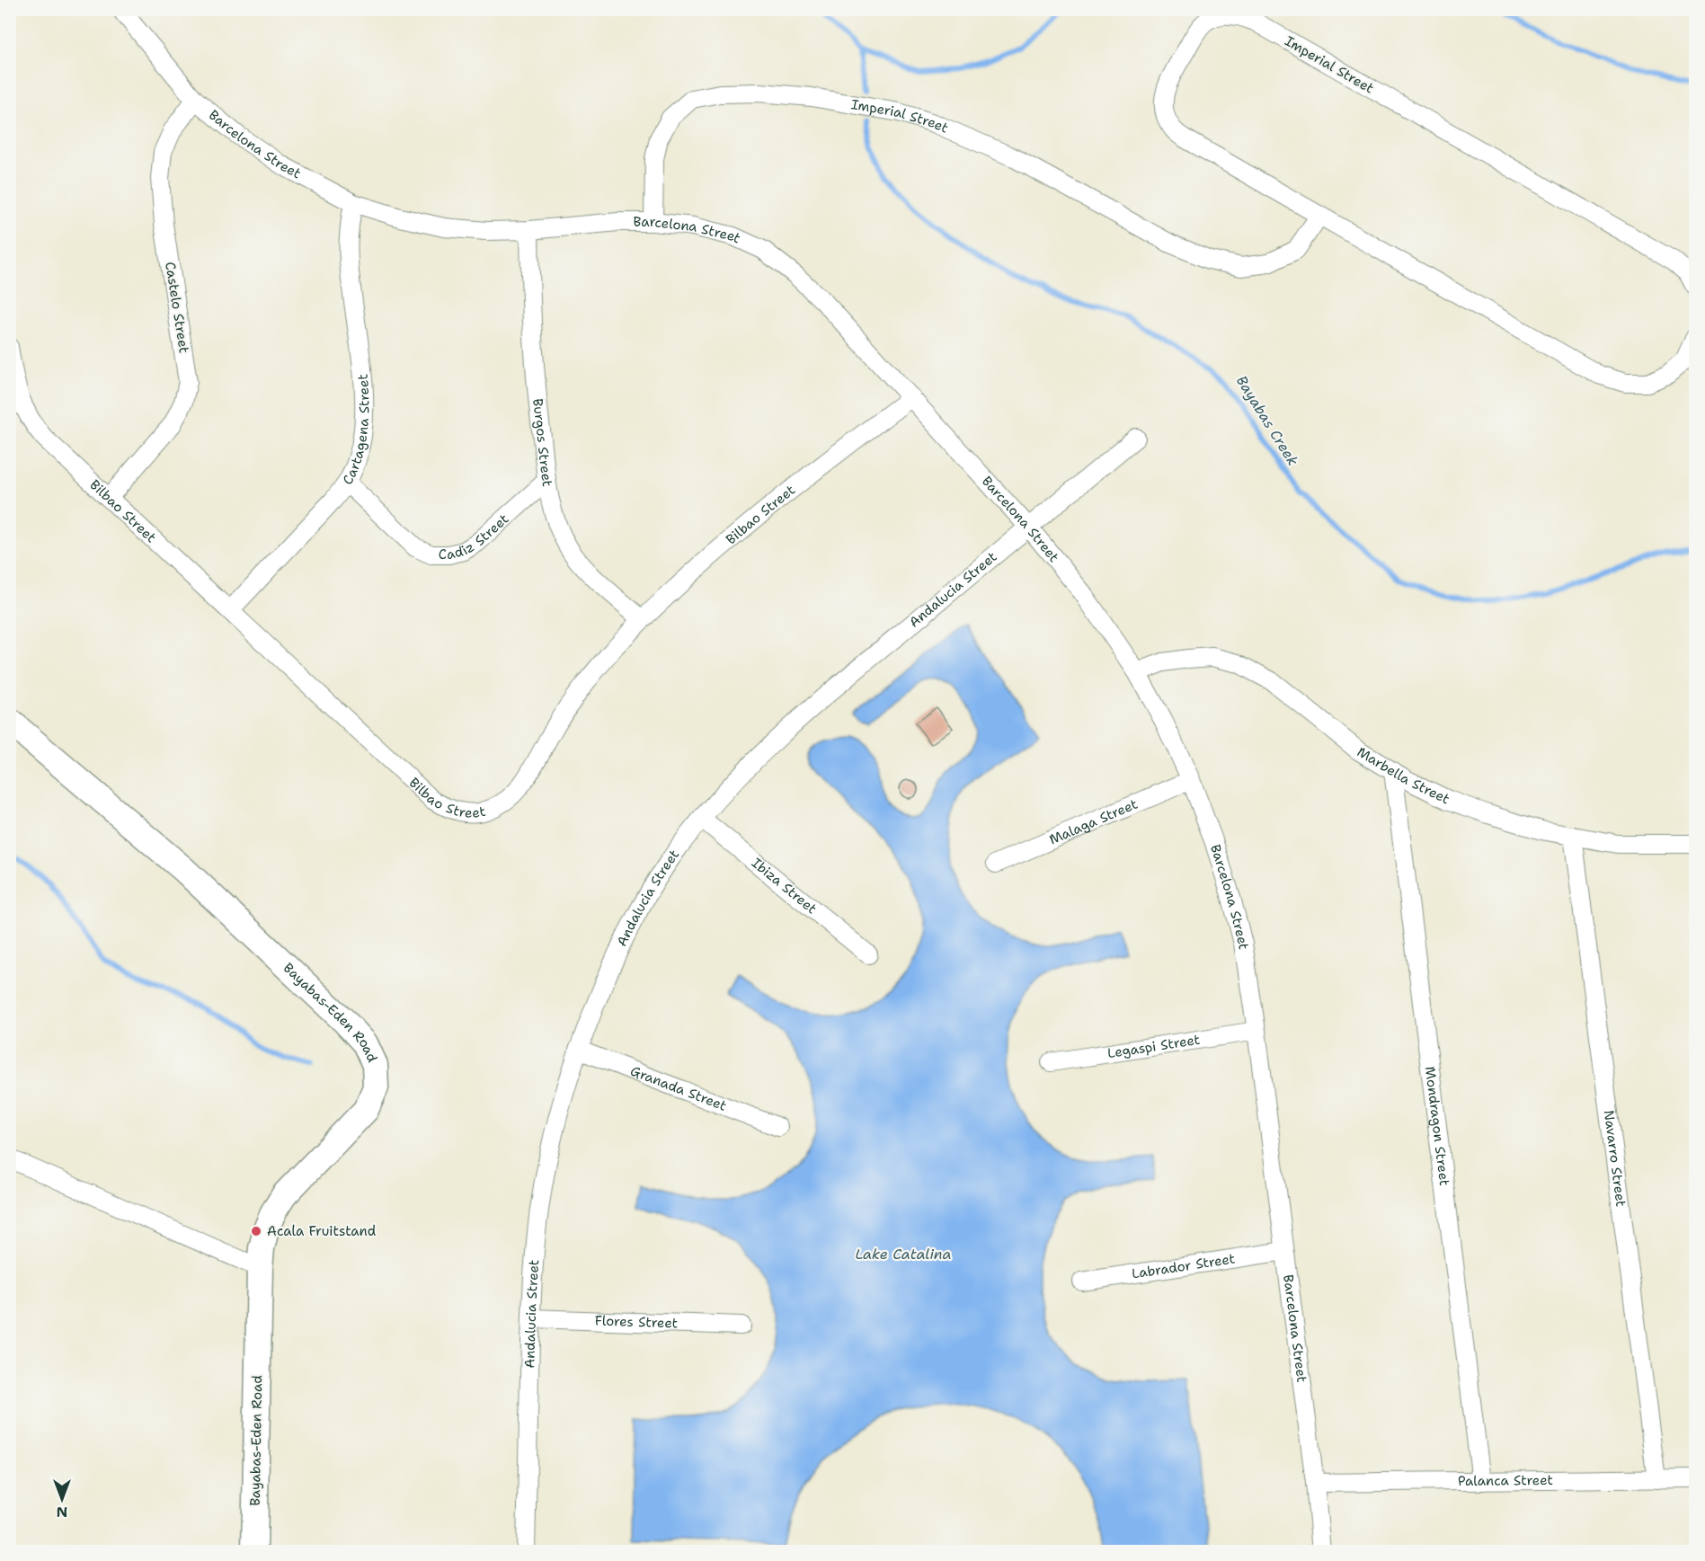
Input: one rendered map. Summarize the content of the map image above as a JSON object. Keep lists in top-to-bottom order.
{
  "streets": {
    "street": [
      "Imperial Street",
      "Barcelona Street",
      "Castelo Street",
      "Cartagena Street",
      "Burgos Street",
      "Bilbao Street",
      "Cadiz Street",
      "Andalucia Street",
      "Marbella Street",
      "Malaga Street",
      "Ibiza Street",
      "Bayabas-Eden Road",
      "Legaspi Street",
      "Granada Street",
      "Mondragon Street",
      "Navarro Street",
      "Labrador Street",
      "Flores Street",
      "Palanca Street"
    ]
  },
  "crossings": [
    ["Imperial Street", "Barcelona Street"],
    ["Barcelona Street", "Castelo Street"],
    ["Barcelona Street", "Cartagena Street"],
    ["Barcelona Street", "Burgos Street"],
    ["Barcelona Street", "Bilbao Street"],
    ["Barcelona Street", "Andalucia Street"],
    ["Barcelona Street", "Marbella Street"],
    ["Barcelona Street", "Malaga Street"],
    ["Barcelona Street", "Legaspi Street"],
    ["Barcelona Street", "Labrador Street"],
    ["Barcelona Street", "Palanca Street"],
    ["Castelo Street", "Bilbao Street"],
    ["Cartagena Street", "Bilbao Street"],
    ["Cartagena Street", "Cadiz Street"],
    ["Burgos Street", "Bilbao Street"],
    ["Burgos Street", "Cadiz Street"],
    ["Andalucia Street", "Ibiza Street"],
    ["Andalucia Street", "Granada Street"],
    ["Andalucia Street", "Flores Street"],
    ["Marbella Street", "Mondragon Street"],
    ["Marbella Street", "Navarro Street"],
    ["Mondragon Street", "Palanca Street"],
    ["Navarro Street", "Palanca Street"]
  ],
  "water": ["Bayabas Creek", "Lake Catalina"],
  "places": ["Acala Fruitstand"],
  "north": "bottom"
}
